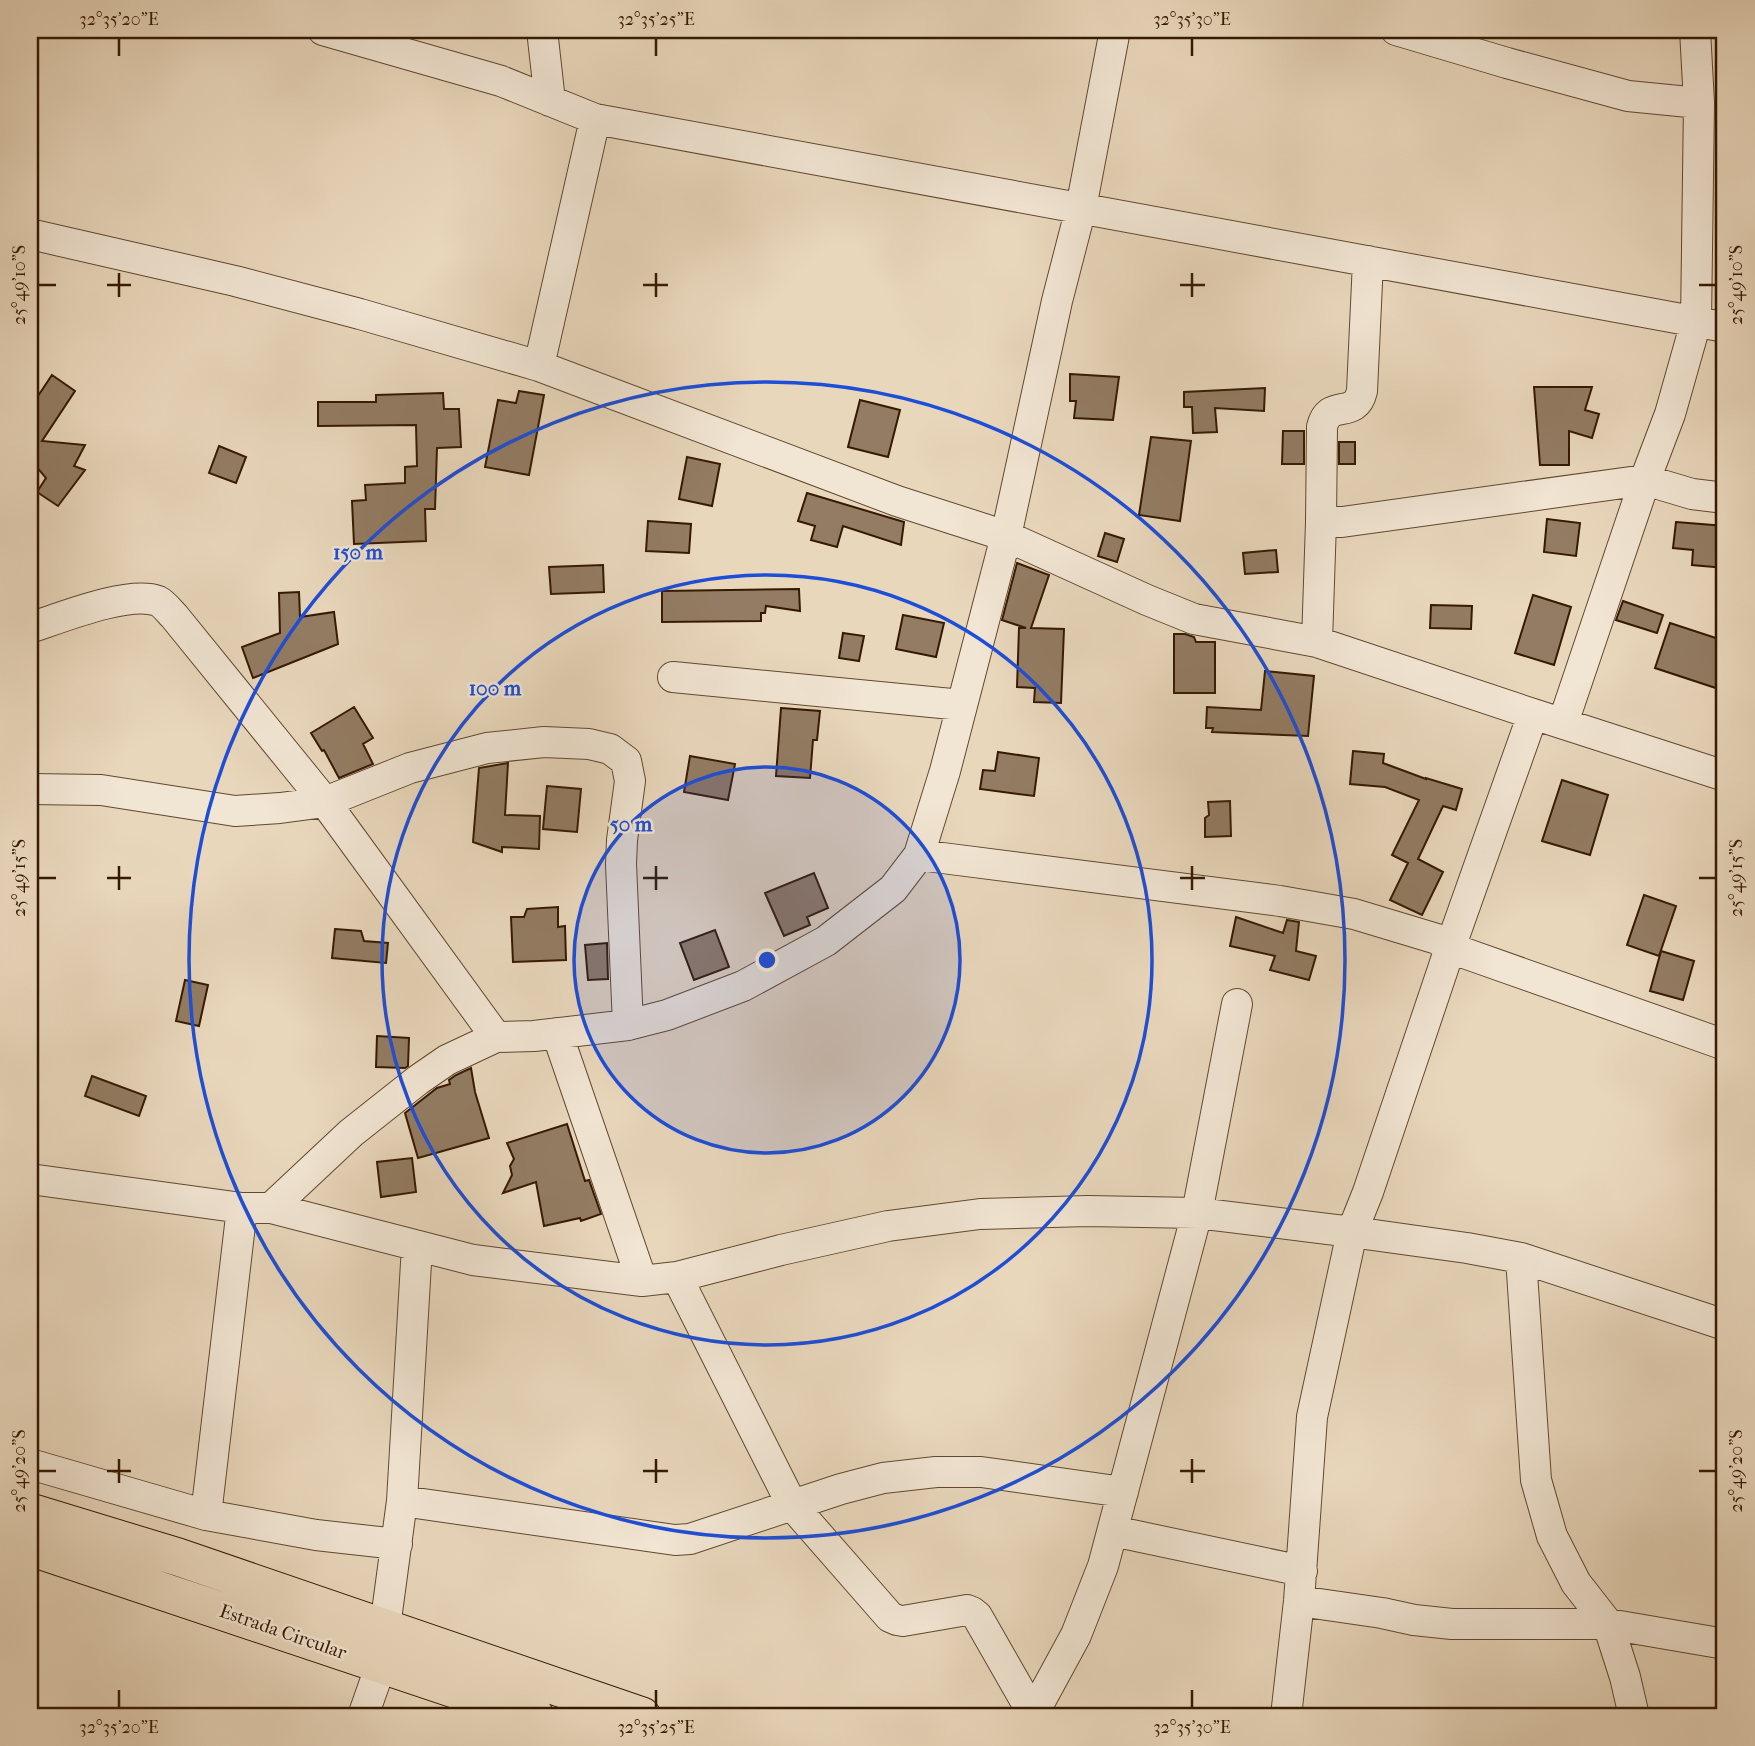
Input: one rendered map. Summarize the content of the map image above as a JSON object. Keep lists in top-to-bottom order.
{
  "streets": {
    "main road": ["Estrada Circular"]
  },
  "coordinates": [
    "32°35'20\"E",
    "32°35'25\"E",
    "32°35'30\"E",
    "25°49'10\"S",
    "25°49'15\"S",
    "25°49'20\"S"
  ],
  "rings": ["150 m", "100 m", "50 m"]
}
